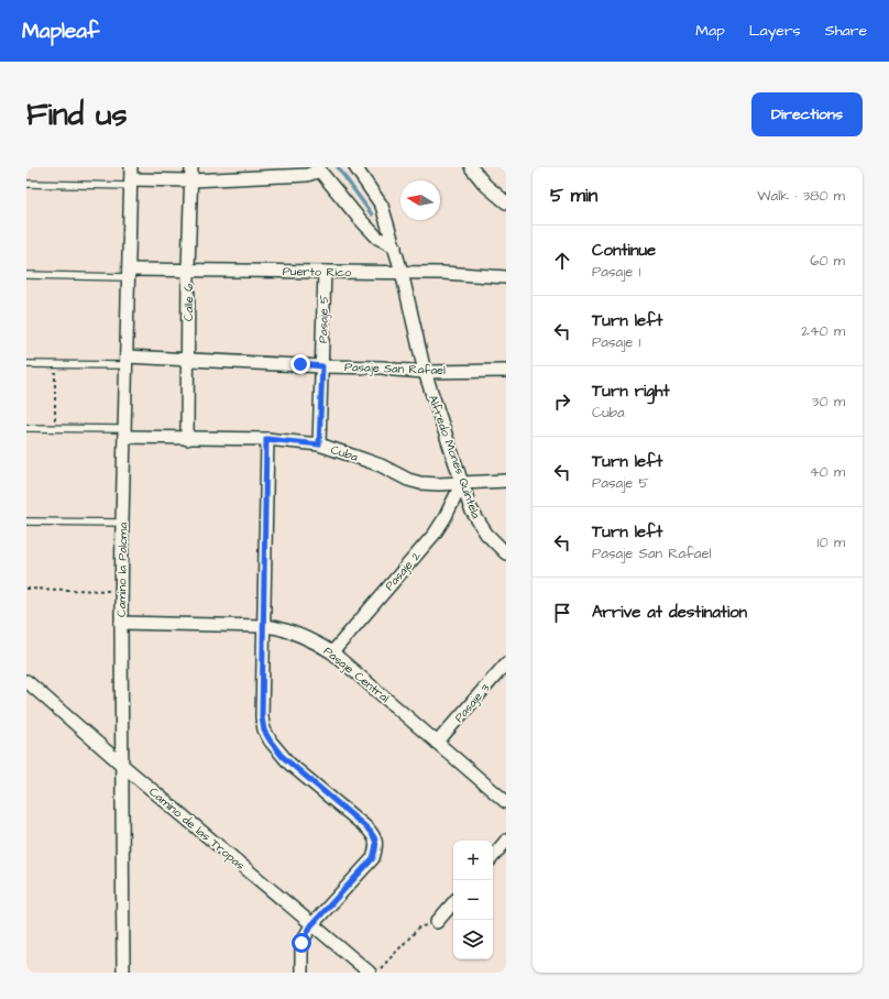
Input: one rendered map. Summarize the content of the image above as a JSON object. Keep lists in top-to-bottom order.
{
  "streets": {
    "street": [
      "Puerto Rico",
      "Calle 6",
      "Pasaje 5",
      "Pasaje San Rafael",
      "Cuba",
      "Alfredo Mones Quintela",
      "Camino la Paloma",
      "Pasaje 2",
      "Pasaje Central",
      "Pasaje 3",
      "Camino de las Tropas"
    ]
  },
  "crossings": [
    ["Puerto Rico", "Calle 6"],
    ["Puerto Rico", "Pasaje 5"],
    ["Puerto Rico", "Alfredo Mones Quintela"],
    ["Puerto Rico", "Camino la Paloma"],
    ["Calle 6", "Pasaje San Rafael"],
    ["Calle 6", "Cuba"],
    ["Pasaje 5", "Pasaje San Rafael"],
    ["Pasaje 5", "Cuba"],
    ["Pasaje San Rafael", "Alfredo Mones Quintela"],
    ["Pasaje San Rafael", "Camino la Paloma"],
    ["Cuba", "Alfredo Mones Quintela"],
    ["Cuba", "Camino la Paloma"],
    ["Cuba", "Pasaje 2"],
    ["Alfredo Mones Quintela", "Pasaje 2"],
    ["Camino la Paloma", "Pasaje Central"],
    ["Camino la Paloma", "Camino de las Tropas"],
    ["Pasaje 2", "Pasaje Central"],
    ["Pasaje Central", "Pasaje 3"]
  ],
  "north": "left",
  "page": {
    "header": "Mapleaf",
    "nav": ["Map", "Layers", "Share"],
    "buttons": "Directions",
    "title": "Find us",
    "heading": ["5 min", "Walk · 380 m"],
    "list": [
      ["Continue", "Pasaje 1", "60 m"],
      ["Turn left", "Pasaje 1", "240 m"],
      ["Turn right", "Cuba", "30 m"],
      ["Turn left", "Pasaje 5", "40 m"],
      ["Turn left", "Pasaje San Rafael", "10 m"],
      "Arrive at destination"
    ],
    "map_buttons": ["+", "−"]
  }
}
